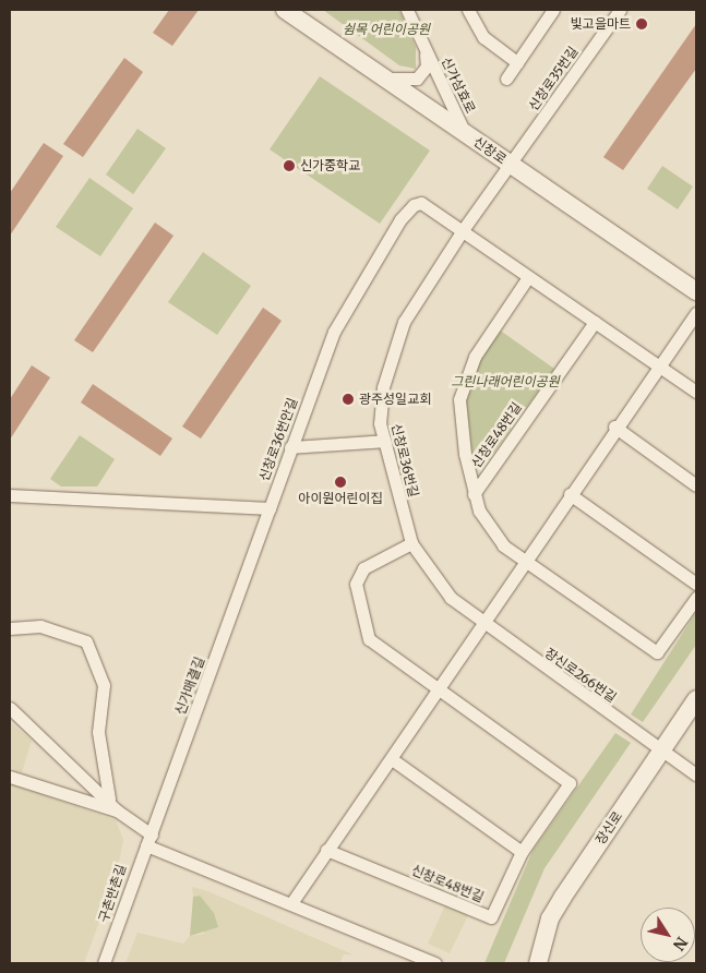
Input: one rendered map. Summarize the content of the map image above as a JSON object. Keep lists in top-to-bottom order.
{
  "streets": {
    "main road": ["신창로", "장신로"],
    "street": [
      "신창로35번길",
      "신가삼효로",
      "신창로48번길",
      "신창로36번안길",
      "신창로36번길",
      "장신로266번길",
      "신가매결길",
      "구촌반촌길"
    ]
  },
  "crossings": [
    ["신창로35번길", "신창로"],
    ["신창로35번길", "신창로36번길"],
    ["신가삼효로", "신창로"],
    ["신창로", "신창로36번길"],
    ["신창로48번길", "신창로36번길"],
    ["신창로36번안길", "신창로36번길"],
    ["신창로36번안길", "신가매결길"],
    ["신창로36번길", "장신로266번길"],
    ["장신로266번길", "장신로"],
    ["신가매결길", "구촌반촌길"]
  ],
  "parks": ["쉼목 어린이공원", "그린나래어린이공원"],
  "places": [
    "빛고을마트",
    "신가중학교",
    "광주성일교회",
    "아이원어린이집"
  ],
  "north": "bottom right"
}
